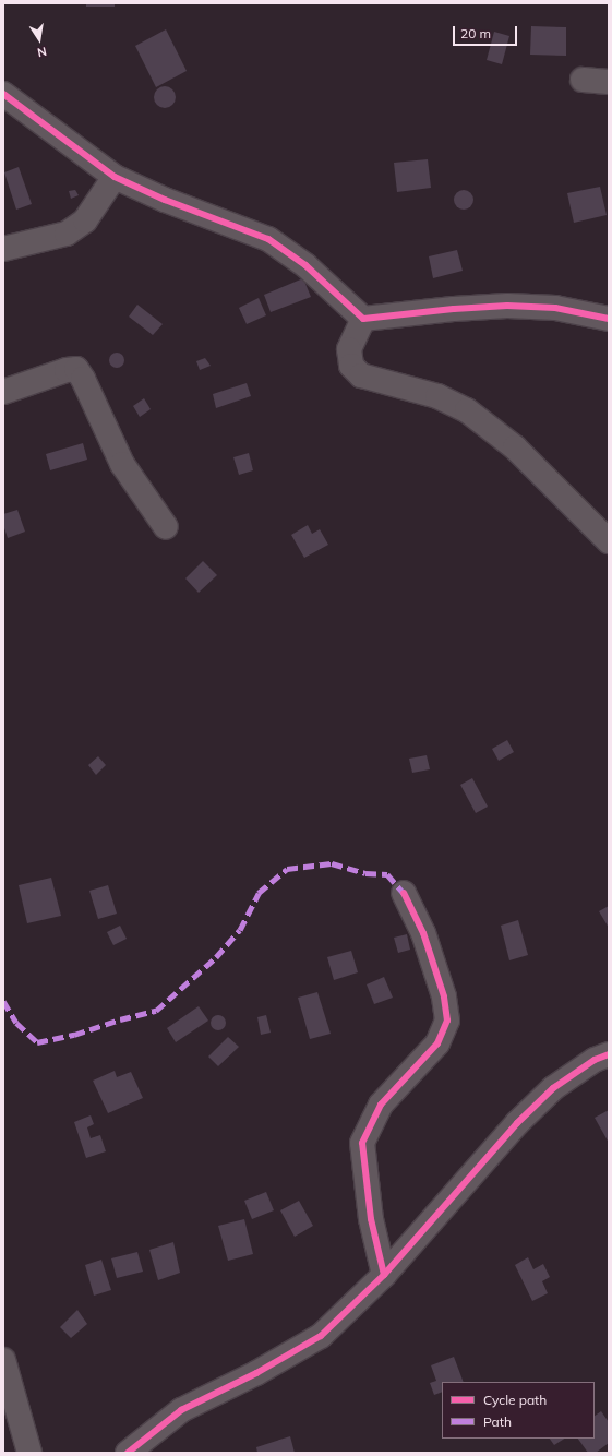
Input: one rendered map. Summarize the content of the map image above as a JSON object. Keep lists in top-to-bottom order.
{
  "legend": ["Cycle path", "Path"],
  "scale_bar": "20 m",
  "north": "bottom"
}
